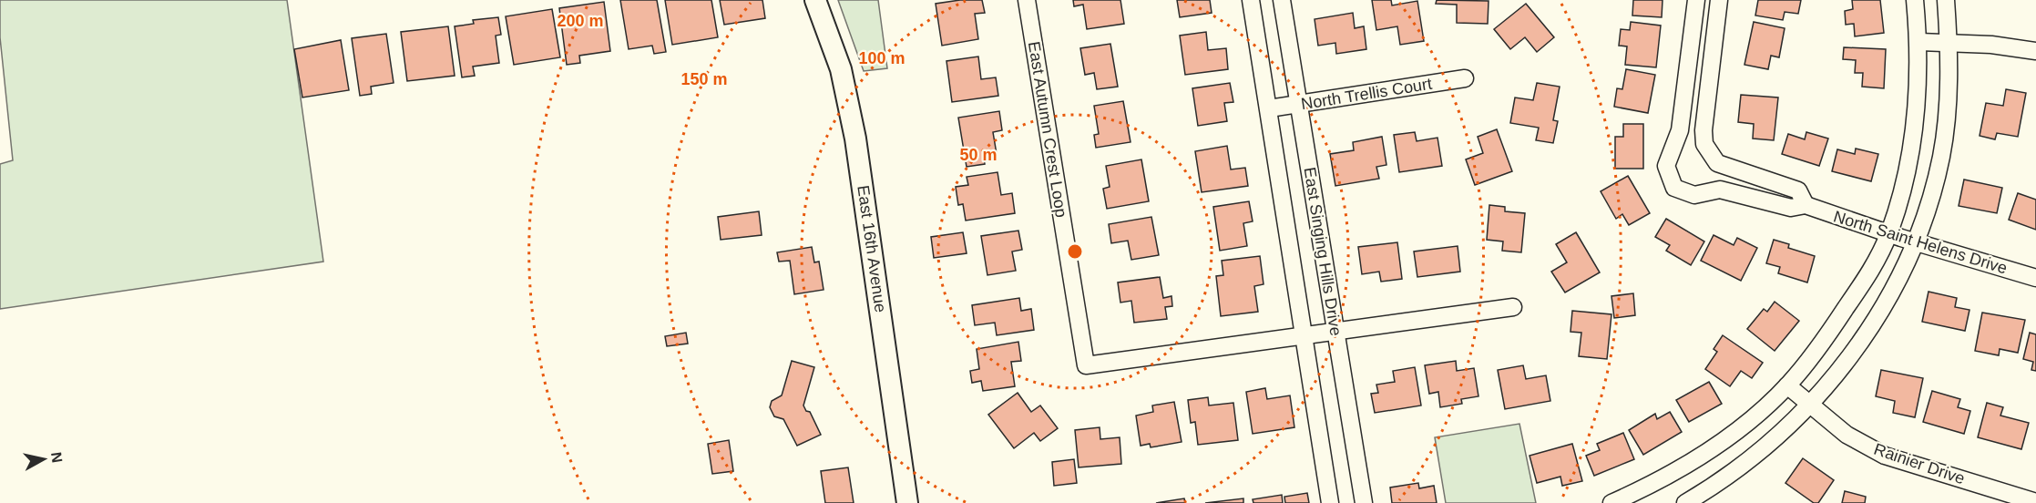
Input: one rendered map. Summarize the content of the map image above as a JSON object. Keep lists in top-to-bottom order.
{
  "streets": {
    "street": [
      "North Trellis Court",
      "East Autumn Crest Loop",
      "North Saint Helens Drive",
      "East 16th Avenue",
      "East Singing Hills Drive",
      "Rainier Drive"
    ]
  },
  "crossings": [
    ["North Trellis Court", "East Singing Hills Drive"],
    ["East Autumn Crest Loop", "East Singing Hills Drive"]
  ],
  "north": "right",
  "rings": [
    "200 m",
    "100 m",
    "150 m",
    "50 m"
  ]
}
